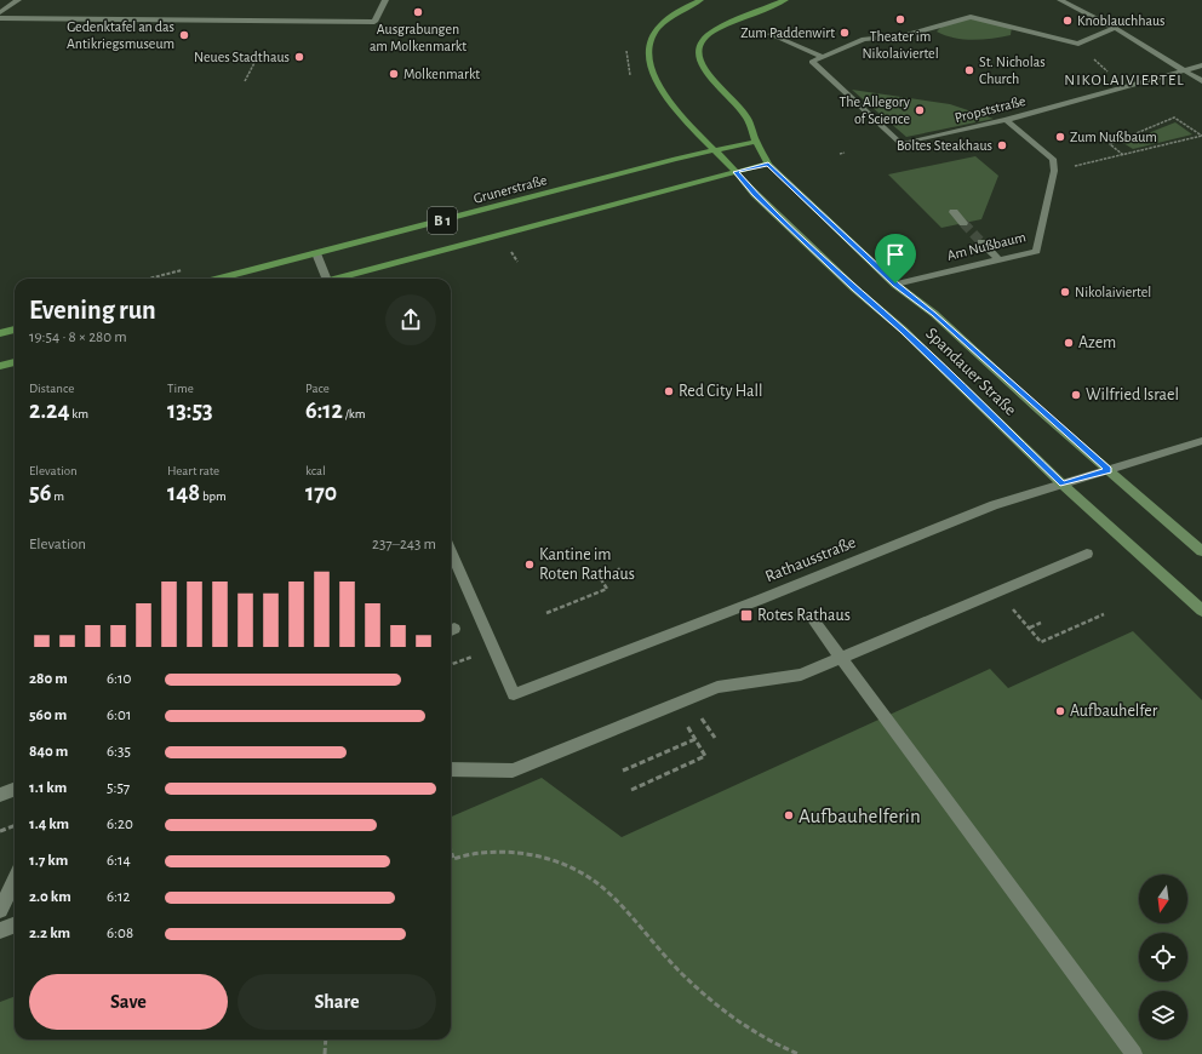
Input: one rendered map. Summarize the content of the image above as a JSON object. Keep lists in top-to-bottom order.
{
  "streets": {
    "main road": ["Grunerstraße", "B 1", "Spandauer Straße"],
    "street": ["Propststraße", "Am Nußbaum", "Rathausstraße"]
  },
  "crossings": [
    ["Grunerstraße", "Spandauer Straße"],
    ["B 1", "Spandauer Straße"],
    ["Am Nußbaum", "Spandauer Straße"],
    ["Spandauer Straße", "Rathausstraße"]
  ],
  "districts": ["NIKOLAIVIERTEL"],
  "places": {
    "other": [
      "Ausgrabungen am Molkenmarkt",
      "Theater im Nikolaiviertel",
      "Knoblauchhaus",
      "Zum Paddenwirt",
      "Gedenktafel an das Antikriegsmuseum",
      "Neues Stadthaus",
      "St. Nicholas Church",
      "Molkenmarkt",
      "The Allegory of Science",
      "Zum Nußbaum",
      "Boltes Steakhaus",
      "Nikolaiviertel",
      "Azem",
      "Red City Hall",
      "Wilfried Israel",
      "Kantine im Roten Rathaus",
      "Aufbauhelfer",
      "Aufbauhelferin"
    ],
    "transit": ["Rotes Rathaus"]
  },
  "north": "bottom",
  "page": {
    "heading": ["Evening run", "19:54 · 8 × 280 m"],
    "stats": [
      ["Distance", "2.24 km"],
      ["Time", "13:53"],
      ["Pace", "6:12 /km"],
      ["Elevation", "56 m"],
      ["Heart rate", "148 bpm"],
      ["kcal", "170"]
    ],
    "chart": ["Elevation", "237–243 m"],
    "list": [
      {
        "name": "280 m",
        "note": "6:10"
      },
      {
        "name": "560 m",
        "note": "6:01"
      },
      {
        "name": "840 m",
        "note": "6:35"
      },
      {
        "name": "1.1 km",
        "note": "5:57"
      },
      {
        "name": "1.4 km",
        "note": "6:20"
      },
      {
        "name": "1.7 km",
        "note": "6:14"
      },
      {
        "name": "2.0 km",
        "note": "6:12"
      },
      {
        "name": "2.2 km",
        "note": "6:08"
      }
    ],
    "buttons": ["Save", "Share"]
  }
}
